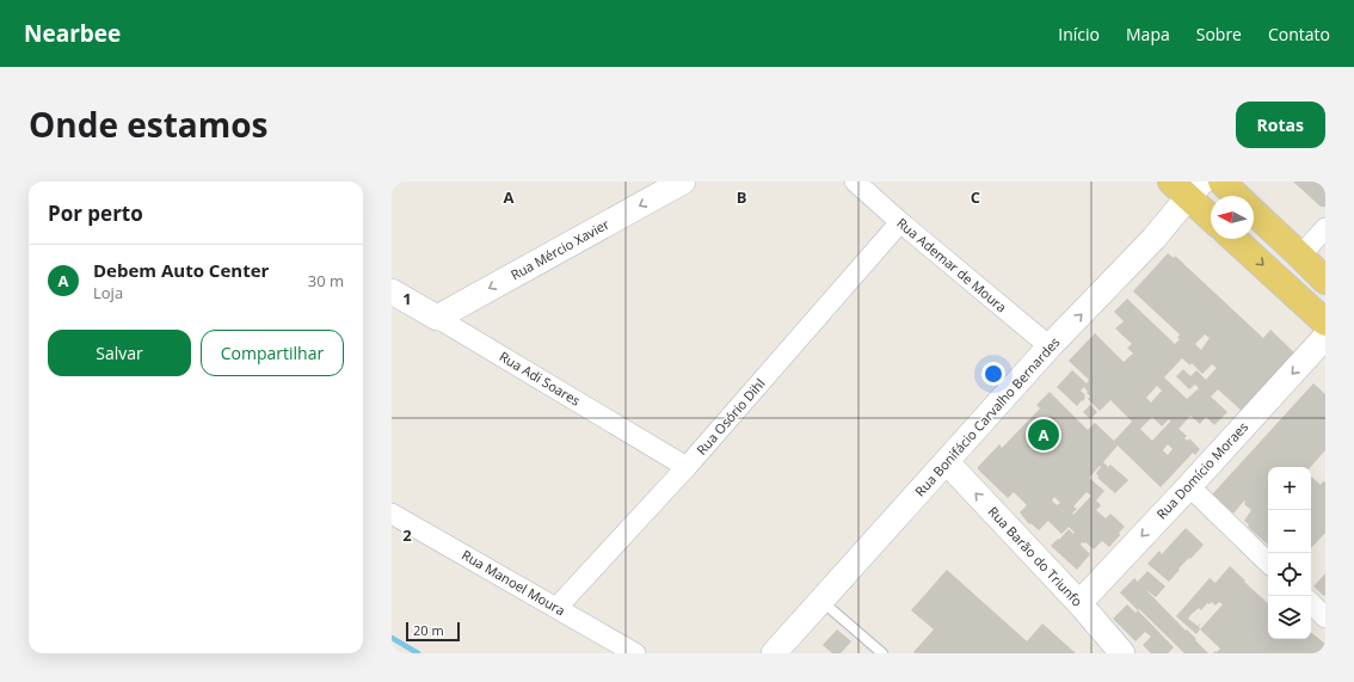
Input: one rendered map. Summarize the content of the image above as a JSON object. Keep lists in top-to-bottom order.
{
  "streets": {
    "street": [
      "Rua Mércio Xavier",
      "Rua Ademar de Moura",
      "Rua Adi Soares",
      "Rua Osório Dihl",
      "Rua Bonifácio Carvalho Bernardes",
      "Rua Domício Moraes",
      "Rua Barão do Triunfo",
      "Rua Manoel Moura"
    ]
  },
  "crossings": [
    ["Rua Mércio Xavier", "Rua Adi Soares"],
    ["Rua Ademar de Moura", "Rua Osório Dihl"],
    ["Rua Ademar de Moura", "Rua Bonifácio Carvalho Bernardes"],
    ["Rua Adi Soares", "Rua Osório Dihl"],
    ["Rua Osório Dihl", "Rua Manoel Moura"],
    ["Rua Bonifácio Carvalho Bernardes", "Rua Barão do Triunfo"],
    ["Rua Domício Moraes", "Rua Barão do Triunfo"]
  ],
  "one_way": ["Rua Mércio Xavier", "Rua Domício Moraes", "Rua Barão do Triunfo"],
  "scale_bar": "20 m",
  "north": "left",
  "page": {
    "header": "Nearbee",
    "nav": [
      "Início",
      "Mapa",
      "Sobre",
      "Contato"
    ],
    "title": "Onde estamos",
    "buttons": [
      "Rotas",
      ["Salvar", "Compartilhar"]
    ],
    "heading": "Por perto",
    "list": [
      {
        "mark": "A",
        "name": "Debem Auto Center",
        "note": "Loja",
        "value": "30 m"
      }
    ],
    "pins": "A",
    "map_buttons": ["+", "−"],
    "scale": "20 m"
  },
  "grid": {
    "columns": ["A", "B", "C"],
    "rows": ["1", "2"]
  }
}
